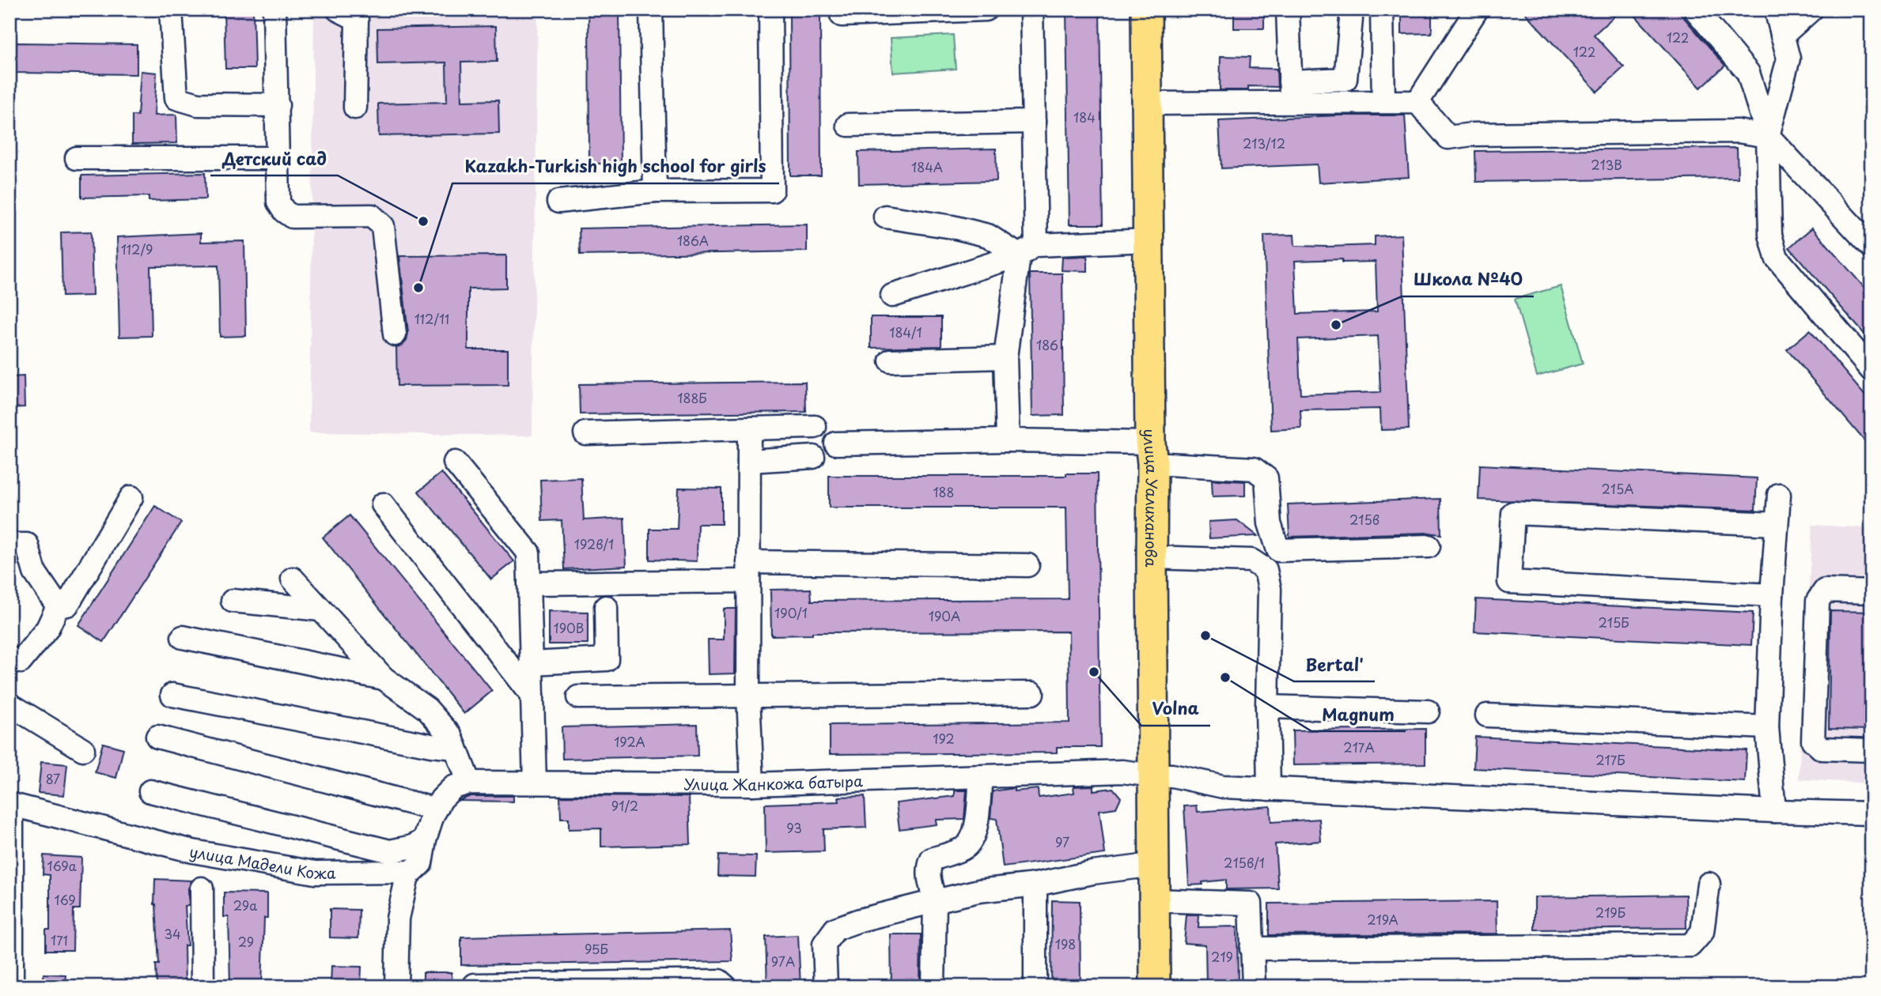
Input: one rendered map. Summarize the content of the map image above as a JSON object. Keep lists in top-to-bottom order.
{
  "streets": {
    "main road": ["улица Уалиханова"],
    "street": ["Улица Жанкожа батыра", "улица Мадели Кожа"]
  },
  "crossings": [
    ["улица Уалиханова", "Улица Жанкожа батыра"],
    ["Улица Жанкожа батыра", "улица Мадели Кожа"]
  ],
  "places": [
    "Детский сад",
    "Kazakh-Turkish high school for girls",
    "Школа №40",
    "Bertal'",
    "Volna",
    "Magnum"
  ],
  "house_numbers": [
    "122",
    "122",
    "184",
    "213/12",
    "213В",
    "184А",
    "186А",
    "112/9",
    "112/11",
    "184/1",
    "186",
    "188Б",
    "215А",
    "188",
    "215в",
    "192в/1",
    "190/1",
    "190А",
    "215Б",
    "190В",
    "192",
    "192А",
    "217А",
    "217Б",
    "87",
    "91/2",
    "93",
    "97",
    "215в/1",
    "169а",
    "169",
    "29а",
    "219Б",
    "219А",
    "34",
    "171",
    "29",
    "198",
    "95Б",
    "219",
    "97А"
  ]
}
